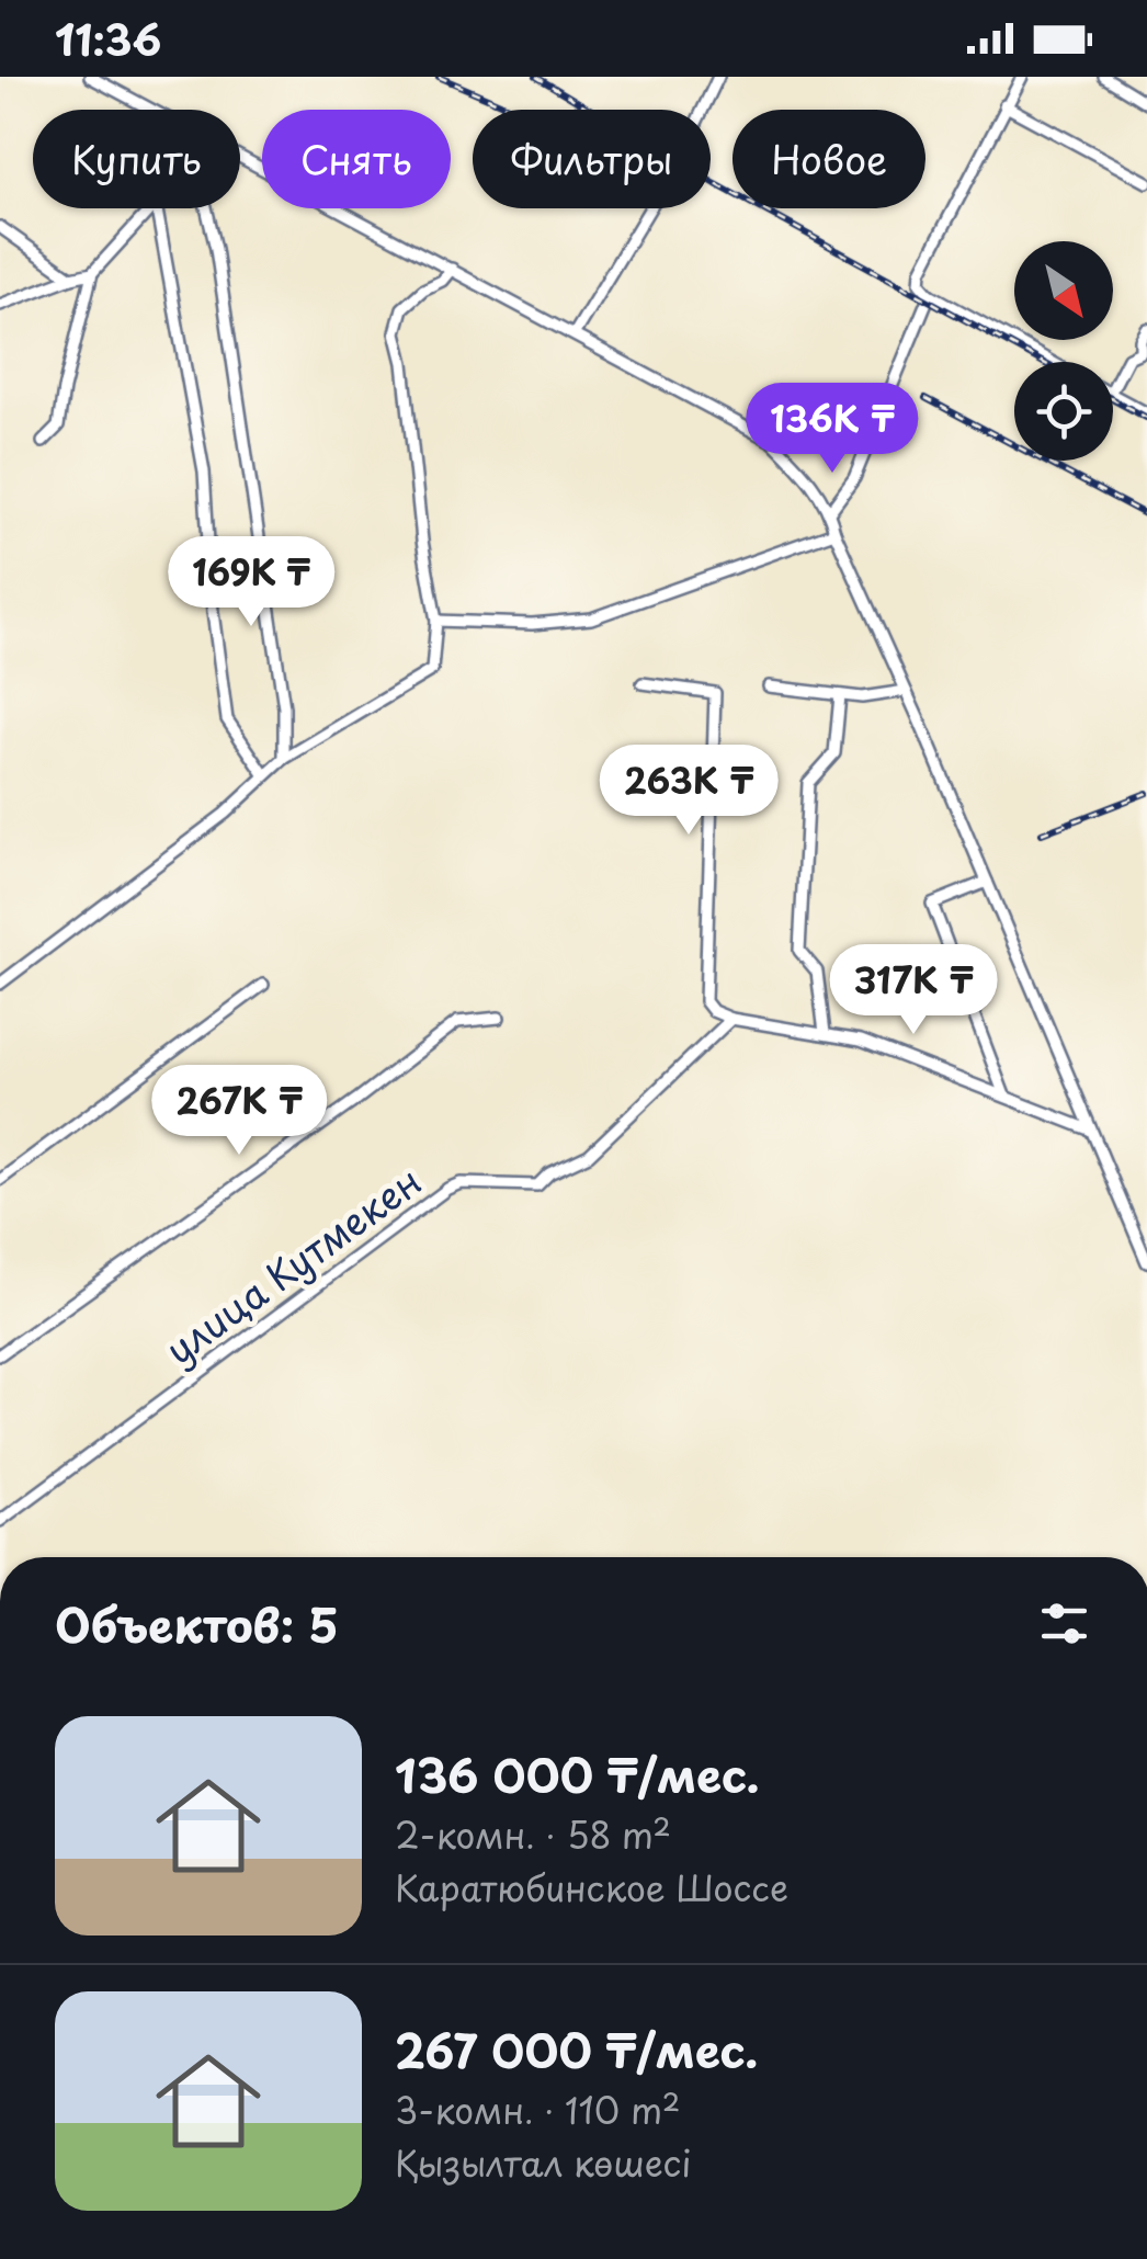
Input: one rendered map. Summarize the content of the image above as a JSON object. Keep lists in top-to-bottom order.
{
  "streets": {
    "street": ["улица Кутмекен"]
  },
  "north": "bottom right",
  "page": {
    "status": "11:36",
    "chip": [
      "Купить",
      "Снять",
      "Фильтры",
      "Новое"
    ],
    "price": [
      "136K ₸",
      "169K ₸",
      "263K ₸",
      "317K ₸",
      "267K ₸"
    ],
    "heading": "Объектов: 5",
    "list": [
      {
        "name": "136 000 ₸/мес.",
        "note": "2-комн. · 58 m² · Каратюбинское Шоссе"
      },
      {
        "name": "267 000 ₸/мес.",
        "note": "3-комн. · 110 m² · Қызылтал көшесі"
      }
    ]
  }
}
